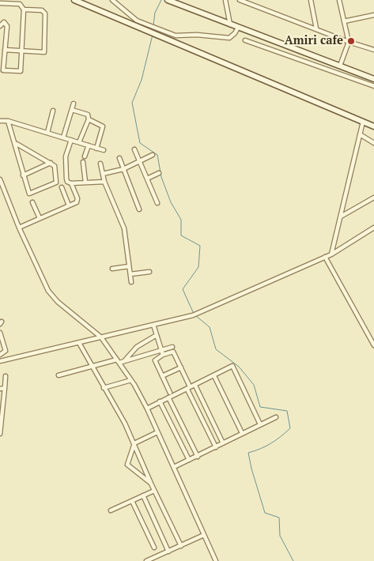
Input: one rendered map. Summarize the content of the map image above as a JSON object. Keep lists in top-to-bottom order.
{
  "places": ["Amiri cafe"]
}
